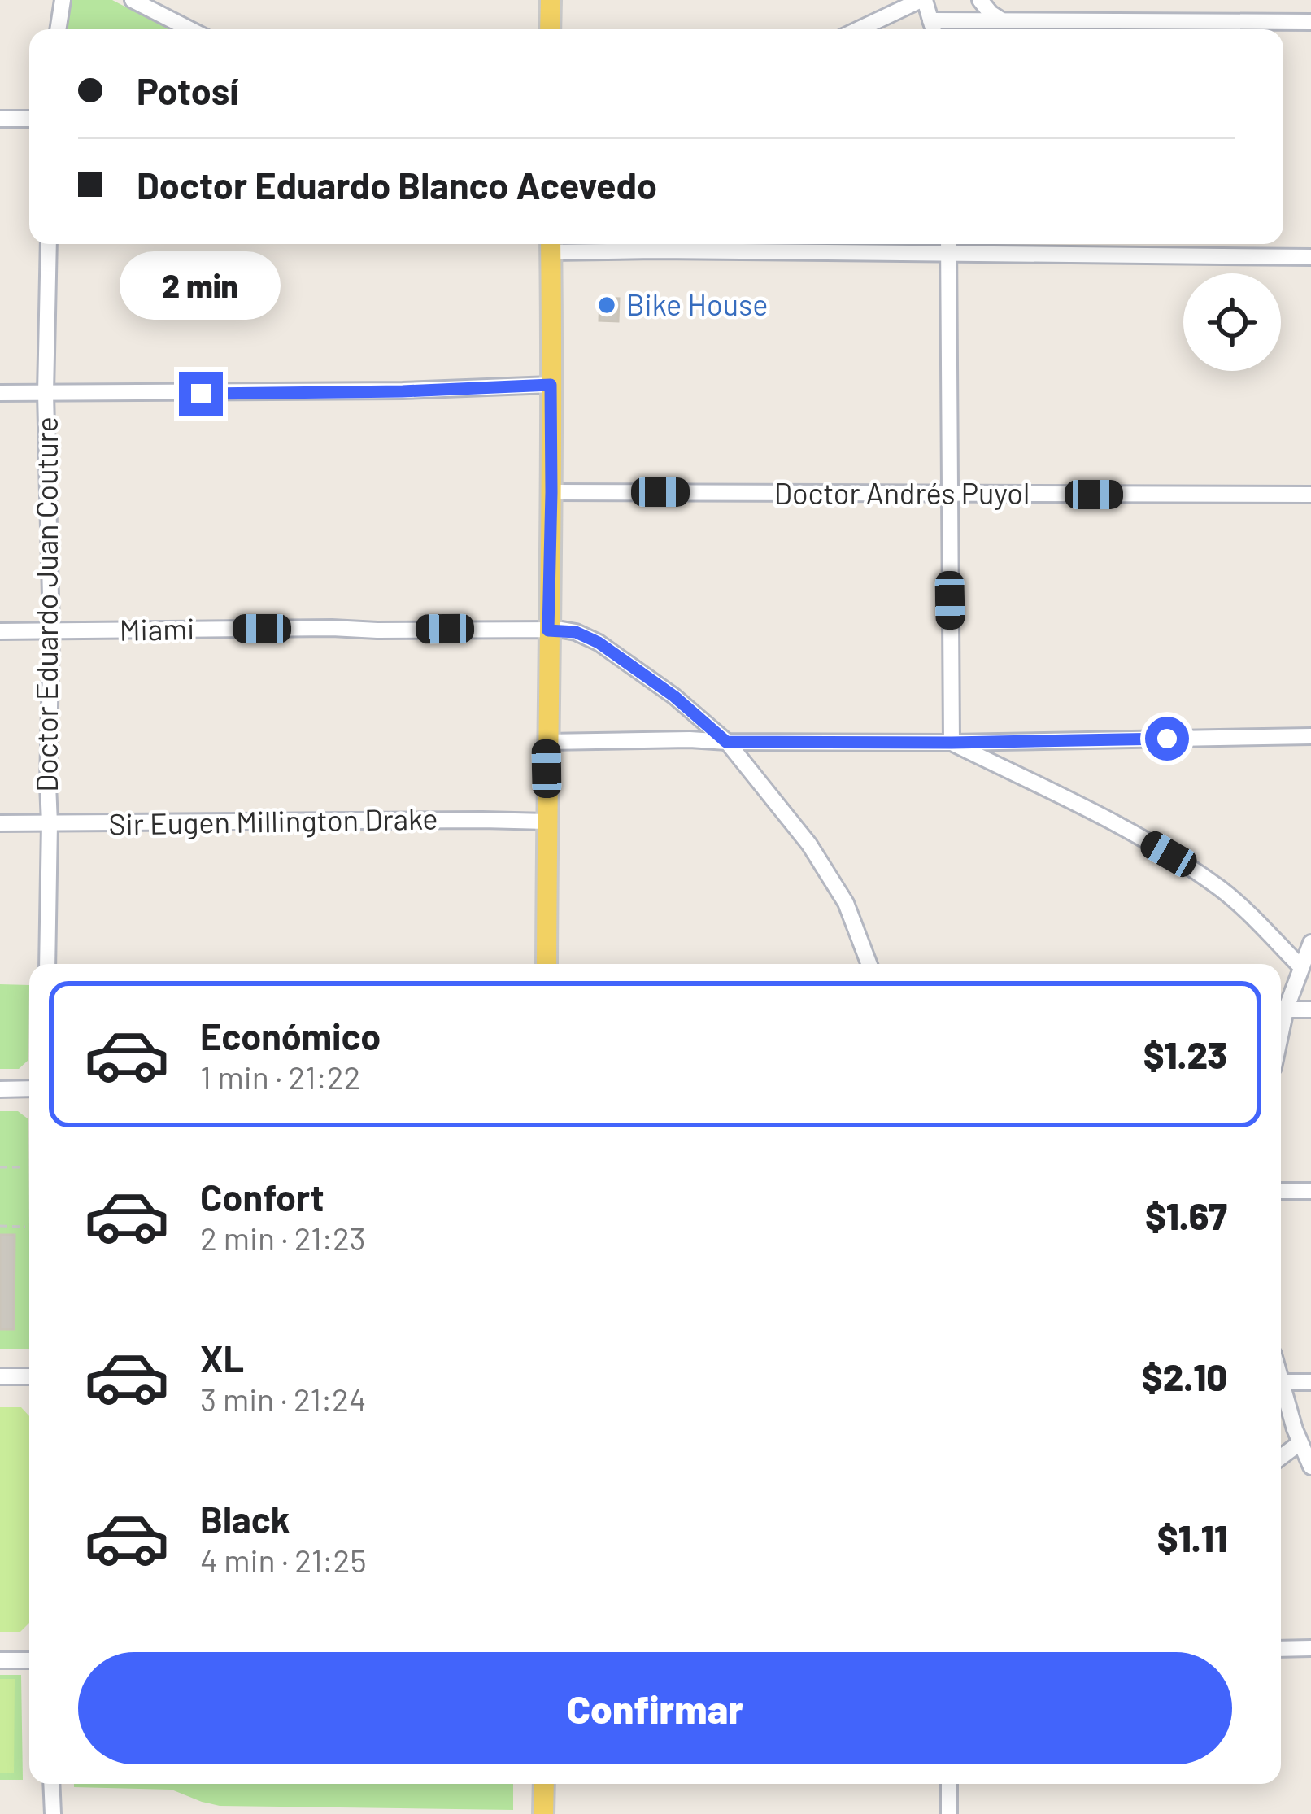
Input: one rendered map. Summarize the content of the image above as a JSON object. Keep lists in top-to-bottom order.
{
  "streets": {
    "street": [
      "Doctor Andrés Puyol",
      "Doctor Eduardo Juan Couture",
      "Miami",
      "Sir Eugen Millington Drake"
    ]
  },
  "crossings": [
    ["Doctor Eduardo Juan Couture", "Miami"],
    ["Doctor Eduardo Juan Couture", "Sir Eugen Millington Drake"]
  ],
  "places": ["Bike House"],
  "page": {
    "banner": ["Potosí", "Doctor Eduardo Blanco Acevedo"],
    "bubble": "2 min",
    "list": [
      {
        "name": "Económico",
        "note": "1 min · 21:22",
        "value": "$1.23"
      },
      {
        "name": "Confort",
        "note": "2 min · 21:23",
        "value": "$1.67"
      },
      {
        "name": "XL",
        "note": "3 min · 21:24",
        "value": "$2.10"
      },
      {
        "name": "Black",
        "note": "4 min · 21:25",
        "value": "$1.11"
      }
    ],
    "buttons": "Confirmar"
  }
}
